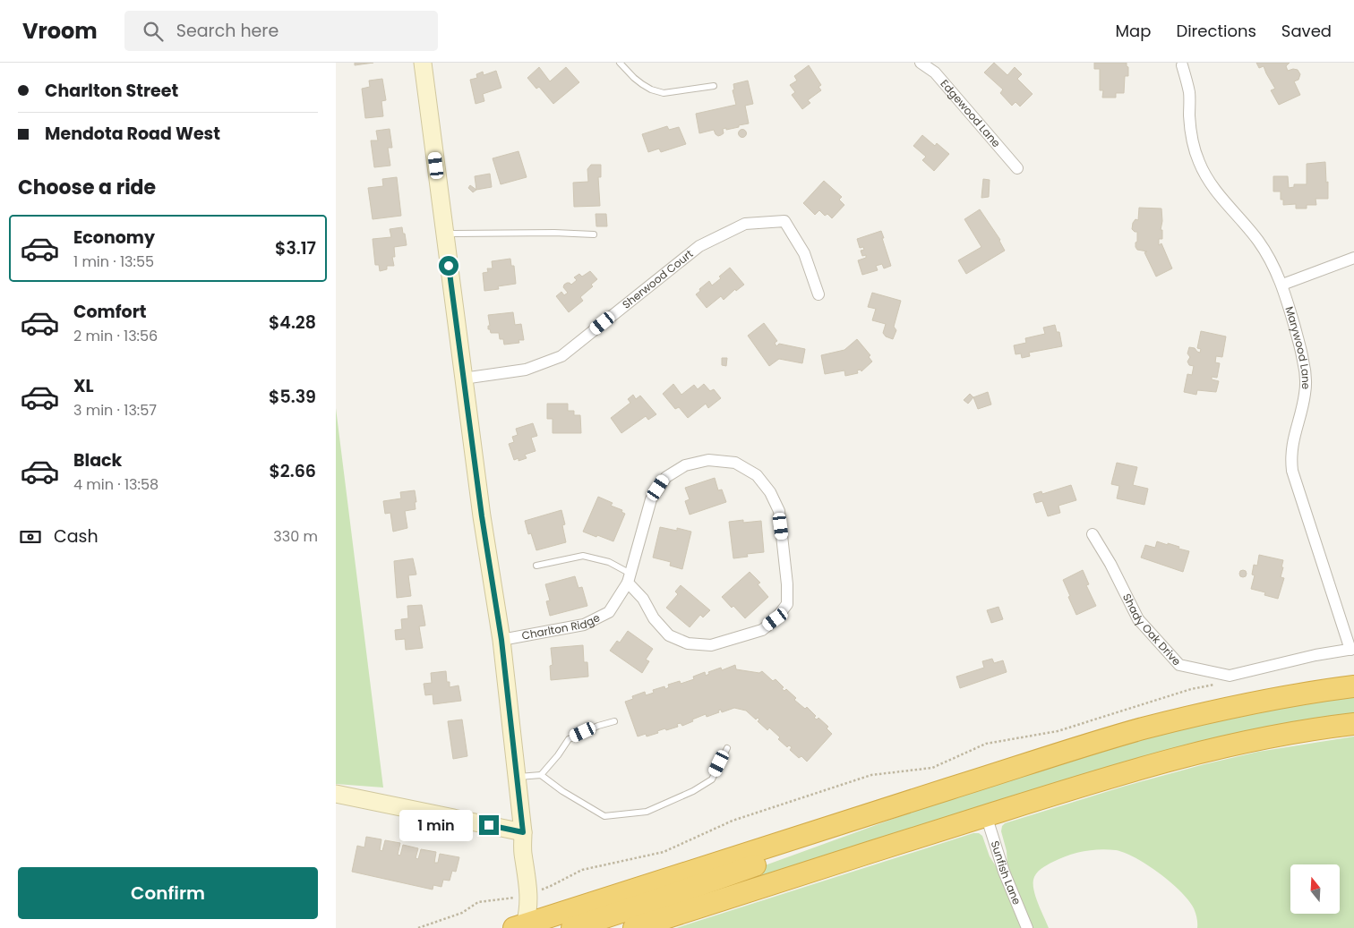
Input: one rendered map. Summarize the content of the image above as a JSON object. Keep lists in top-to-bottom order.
{
  "streets": {
    "street": [
      "Edgewood Lane",
      "Sherwood Court",
      "Marywood Lane",
      "Charlton Ridge",
      "Shady Oak Drive",
      "Sunfish Lane"
    ]
  },
  "crossings": [
    ["Marywood Lane", "Shady Oak Drive"]
  ],
  "north": "top",
  "page": {
    "header": "Vroom",
    "search": "Search here",
    "nav": ["Map", "Directions", "Saved"],
    "banner": ["Charlton Street", "Mendota Road West"],
    "heading": "Choose a ride",
    "list": [
      {
        "name": "Economy",
        "note": "1 min · 13:55",
        "value": "$3.17"
      },
      {
        "name": "Comfort",
        "note": "2 min · 13:56",
        "value": "$4.28"
      },
      {
        "name": "XL",
        "note": "3 min · 13:57",
        "value": "$5.39"
      },
      {
        "name": "Black",
        "note": "4 min · 13:58",
        "value": "$2.66"
      }
    ],
    "pay": ["Cash", "330 m"],
    "bubble": "1 min",
    "buttons": "Confirm"
  }
}
